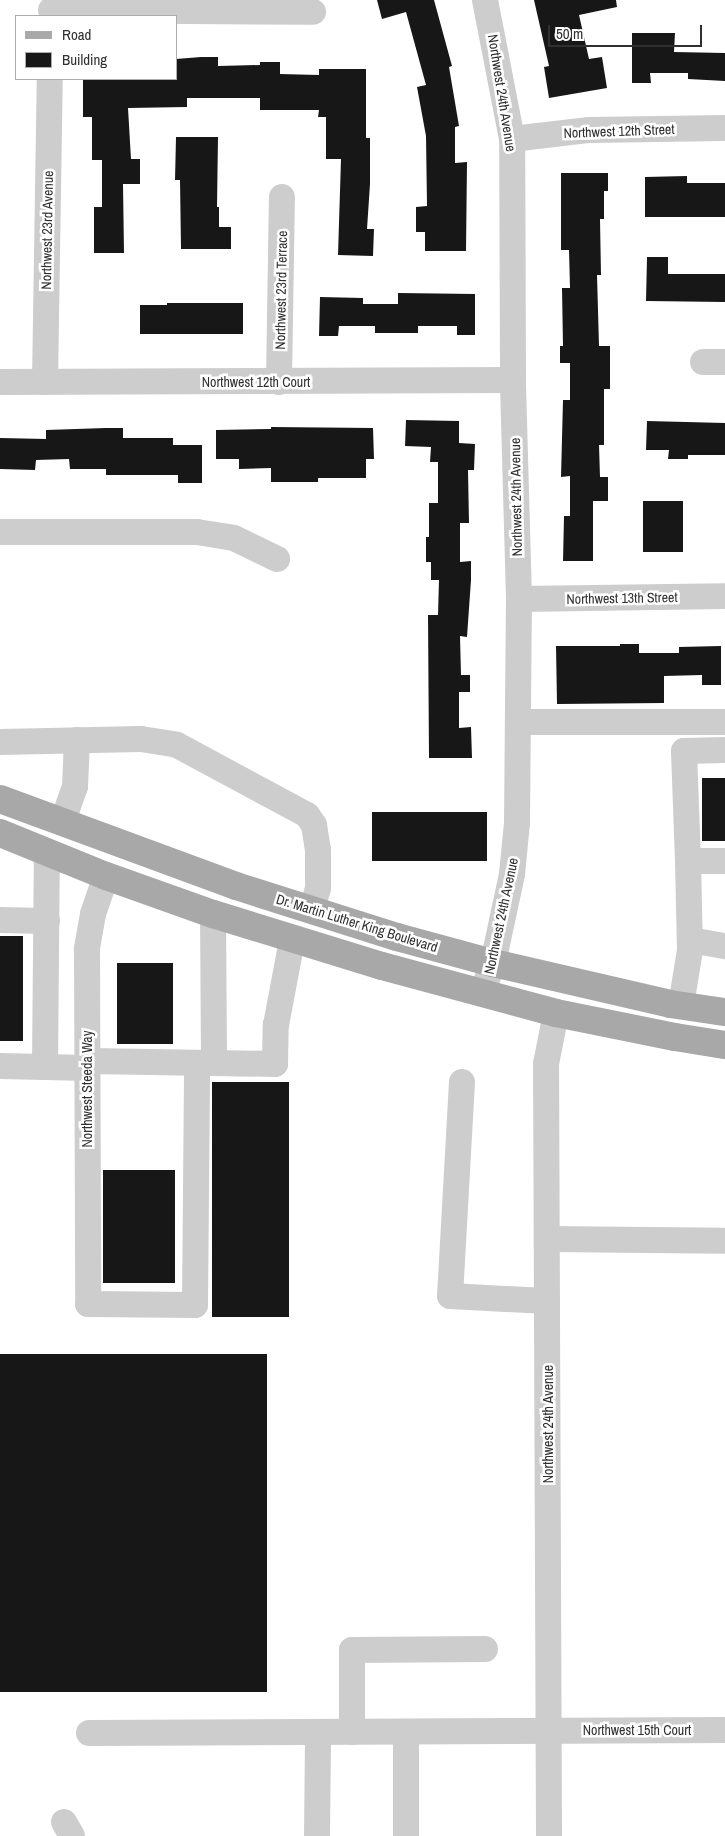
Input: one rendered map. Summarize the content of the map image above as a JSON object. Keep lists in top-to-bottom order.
{
  "streets": {
    "main road": ["Dr. Martin Luther King Boulevard"],
    "street": [
      "Northwest 24th Avenue",
      "Northwest 12th Street",
      "Northwest 23rd Avenue",
      "Northwest 23rd Terrace",
      "Northwest 12th Court",
      "Northwest 13th Street",
      "Northwest Steeda Way",
      "Northwest 15th Court"
    ]
  },
  "crossings": [
    ["Northwest 24th Avenue", "Northwest 12th Street"],
    ["Northwest 24th Avenue", "Northwest 12th Court"],
    ["Northwest 24th Avenue", "Northwest 13th Street"],
    ["Northwest 24th Avenue", "Dr. Martin Luther King Boulevard"],
    ["Northwest 24th Avenue", "Northwest 15th Court"],
    ["Northwest 23rd Avenue", "Northwest 12th Court"],
    ["Northwest 23rd Terrace", "Northwest 12th Court"]
  ],
  "legend": ["Road", "Building"],
  "scale_bar": "50 m"
}
